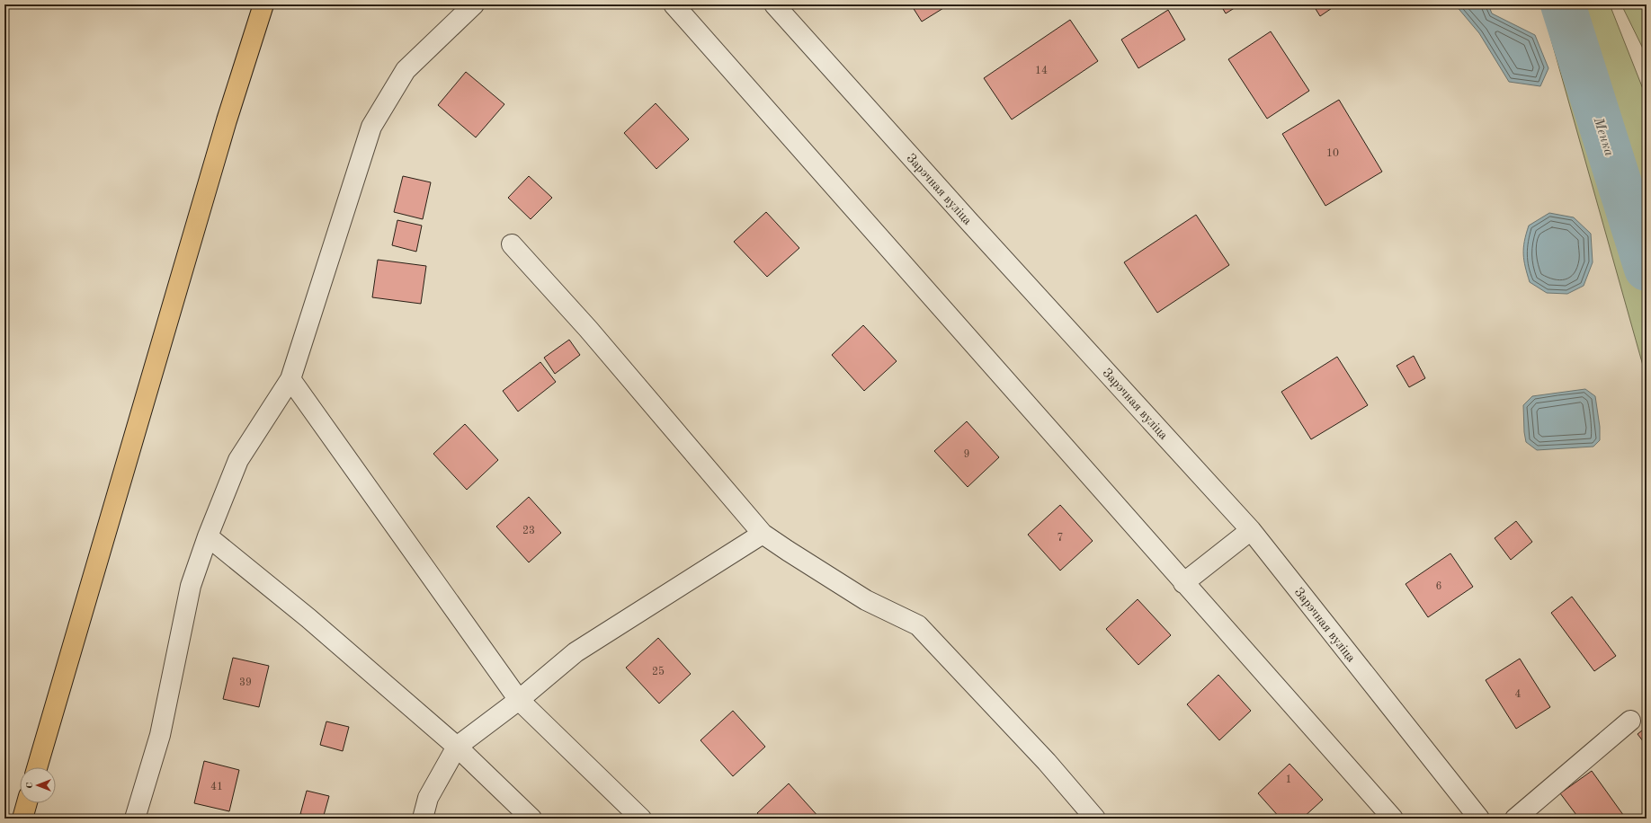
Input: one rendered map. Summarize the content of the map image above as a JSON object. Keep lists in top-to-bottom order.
{
  "streets": {
    "street": ["Зарэчная вуліца"]
  },
  "water": ["Менка"],
  "house_numbers": [
    "14",
    "10",
    "9",
    "23",
    "7",
    "6",
    "25",
    "39",
    "4",
    "1",
    "41"
  ],
  "north": "left"
}
